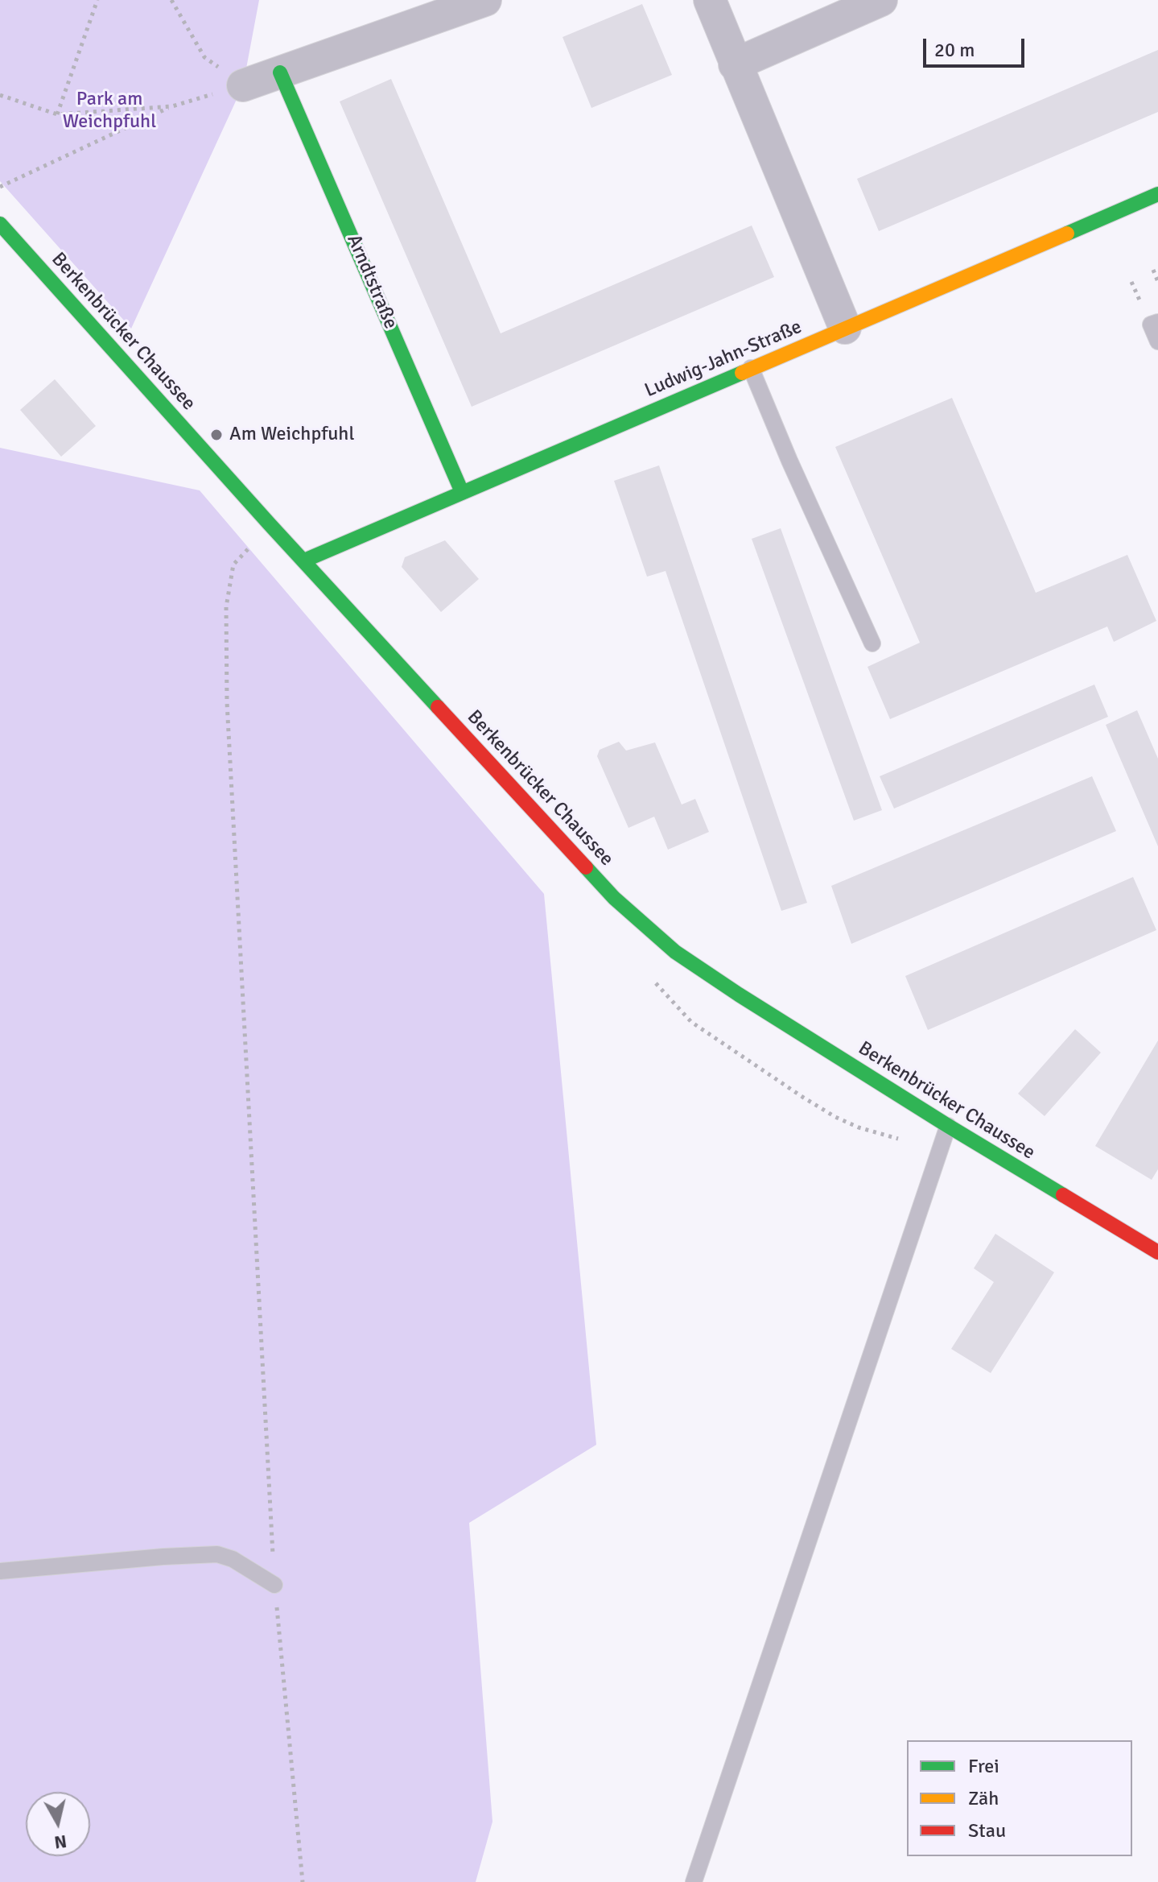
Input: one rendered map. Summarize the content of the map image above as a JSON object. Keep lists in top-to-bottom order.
{
  "streets": {
    "main road": ["Arndtstraße", "Berkenbrücker Chaussee", "Ludwig-Jahn-Straße"]
  },
  "crossings": [
    ["Arndtstraße", "Ludwig-Jahn-Straße"],
    ["Berkenbrücker Chaussee", "Ludwig-Jahn-Straße"]
  ],
  "parks": ["Park am Weichpfuhl"],
  "places": ["Am Weichpfuhl"],
  "legend": ["Frei", "Zäh", "Stau"],
  "scale_bar": "20 m",
  "north": "bottom"
}
